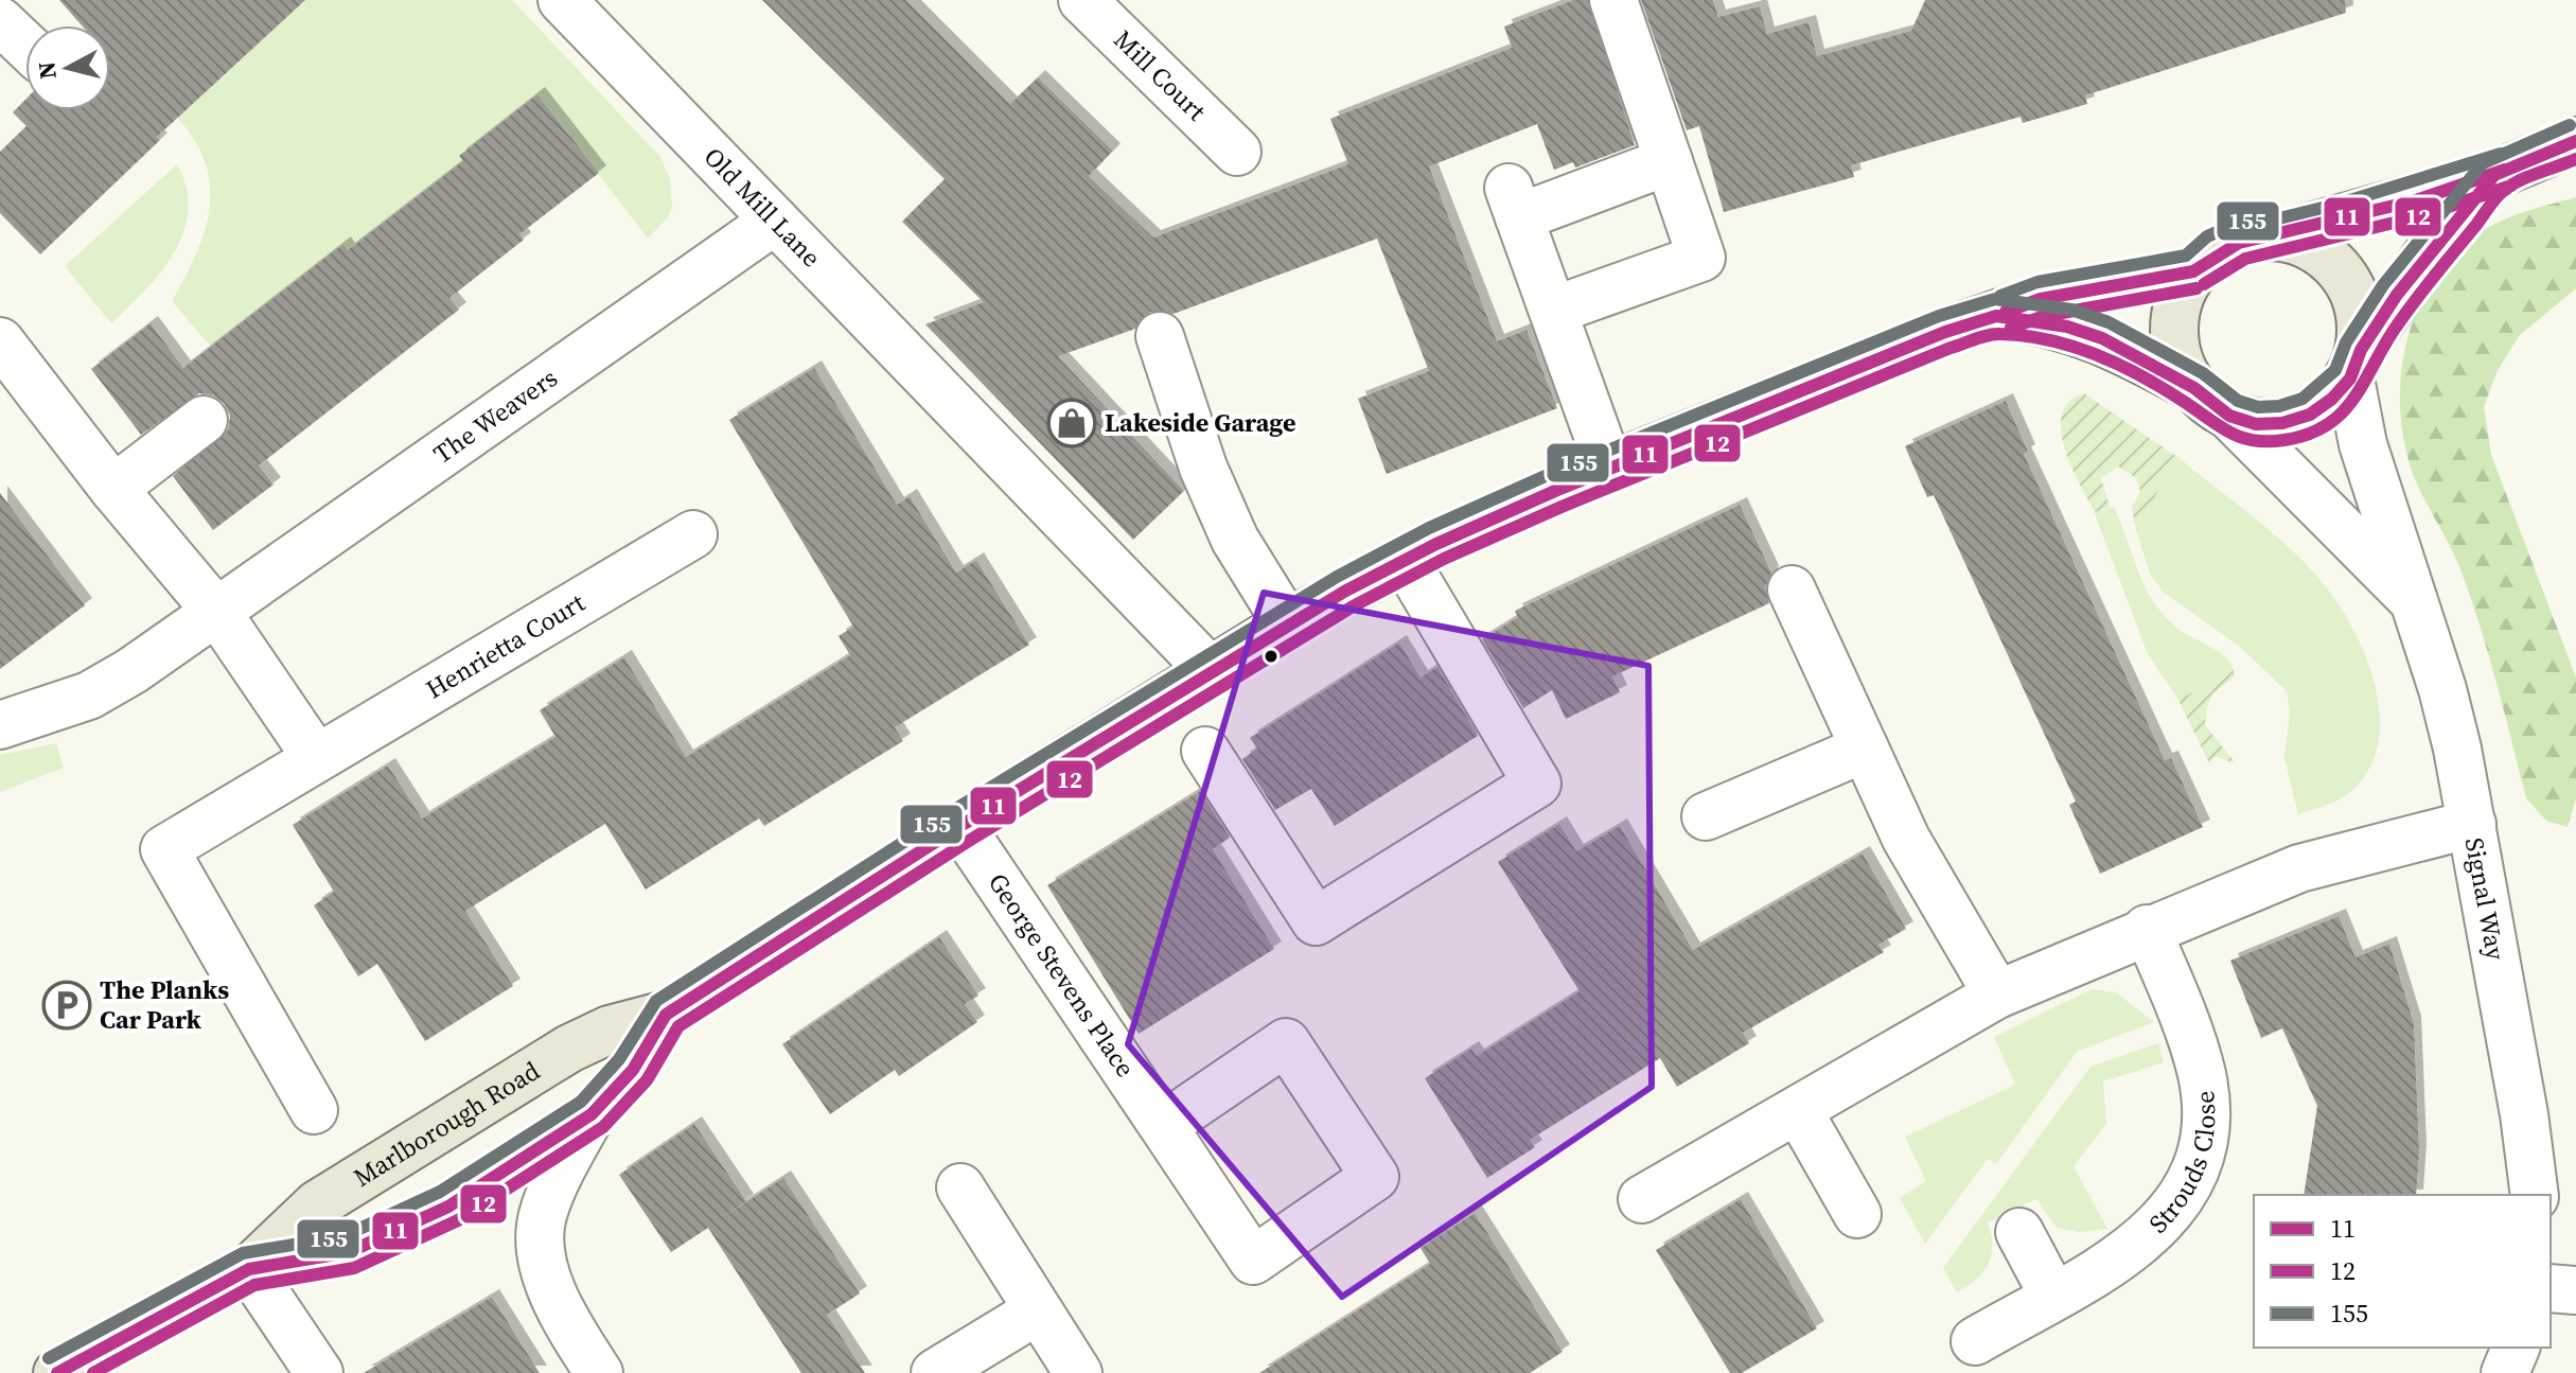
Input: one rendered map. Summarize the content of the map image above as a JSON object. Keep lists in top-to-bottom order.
{
  "streets": {
    "main road": ["Marlborough Road"],
    "street": [
      "Mill Court",
      "Old Mill Lane",
      "The Weavers",
      "Henrietta Court",
      "Signal Way",
      "George Stevens Place",
      "Strouds Close"
    ]
  },
  "crossings": [
    ["Old Mill Lane", "The Weavers"],
    ["Old Mill Lane", "Marlborough Road"],
    ["Signal Way", "Marlborough Road"],
    ["George Stevens Place", "Marlborough Road"]
  ],
  "places": {
    "shop": ["Lakeside Garage"],
    "parking": ["The Planks Car Park"]
  },
  "lines": ["transit line 155", "transit line 11", "transit line 12"],
  "legend": ["11", "12", "155"],
  "north": "left"
}
